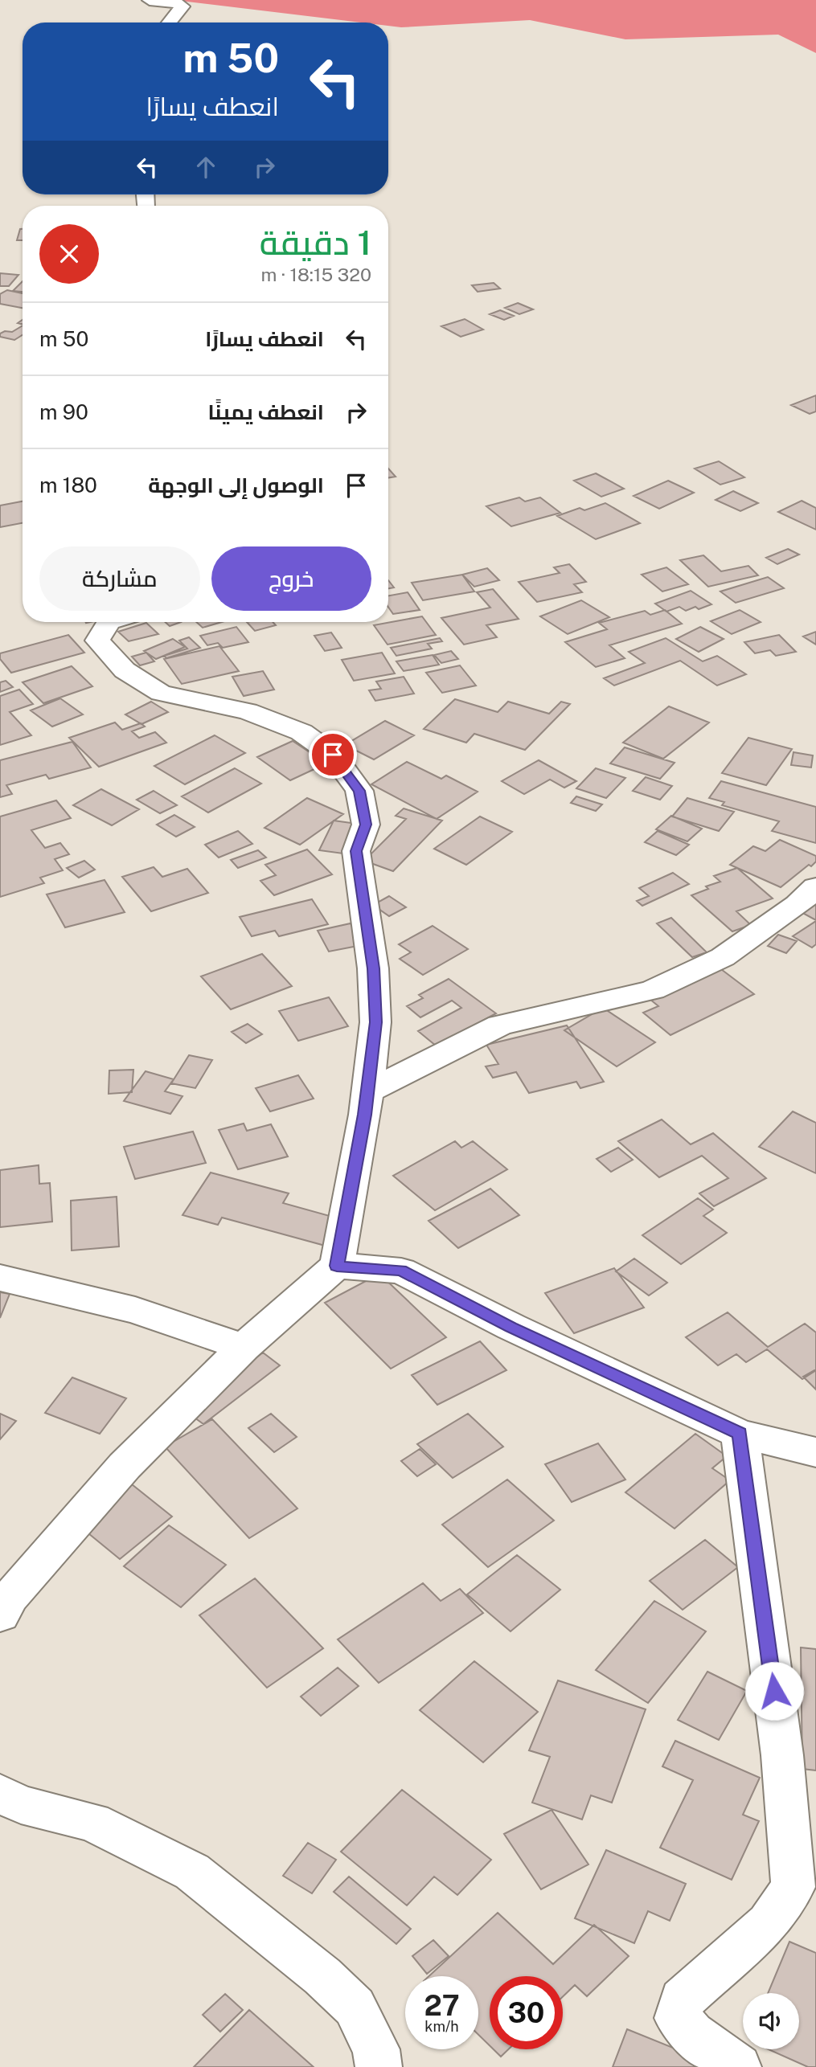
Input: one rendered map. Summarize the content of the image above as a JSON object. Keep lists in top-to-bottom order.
{
  "page": {
    "turn": ["50 m", "انعطف يسارًا"],
    "heading": ["1 دقيقة", "320 m · 18:15"],
    "list": [
      {
        "name": "انعطف يسارًا",
        "value": "50 m"
      },
      {
        "name": "انعطف يمينًا",
        "value": "90 m"
      },
      {
        "name": "الوصول إلى الوجهة",
        "value": "180 m"
      }
    ],
    "buttons": ["خروج", "مشاركة"],
    "speed": "27 km/h",
    "limit": "30"
  }
}
